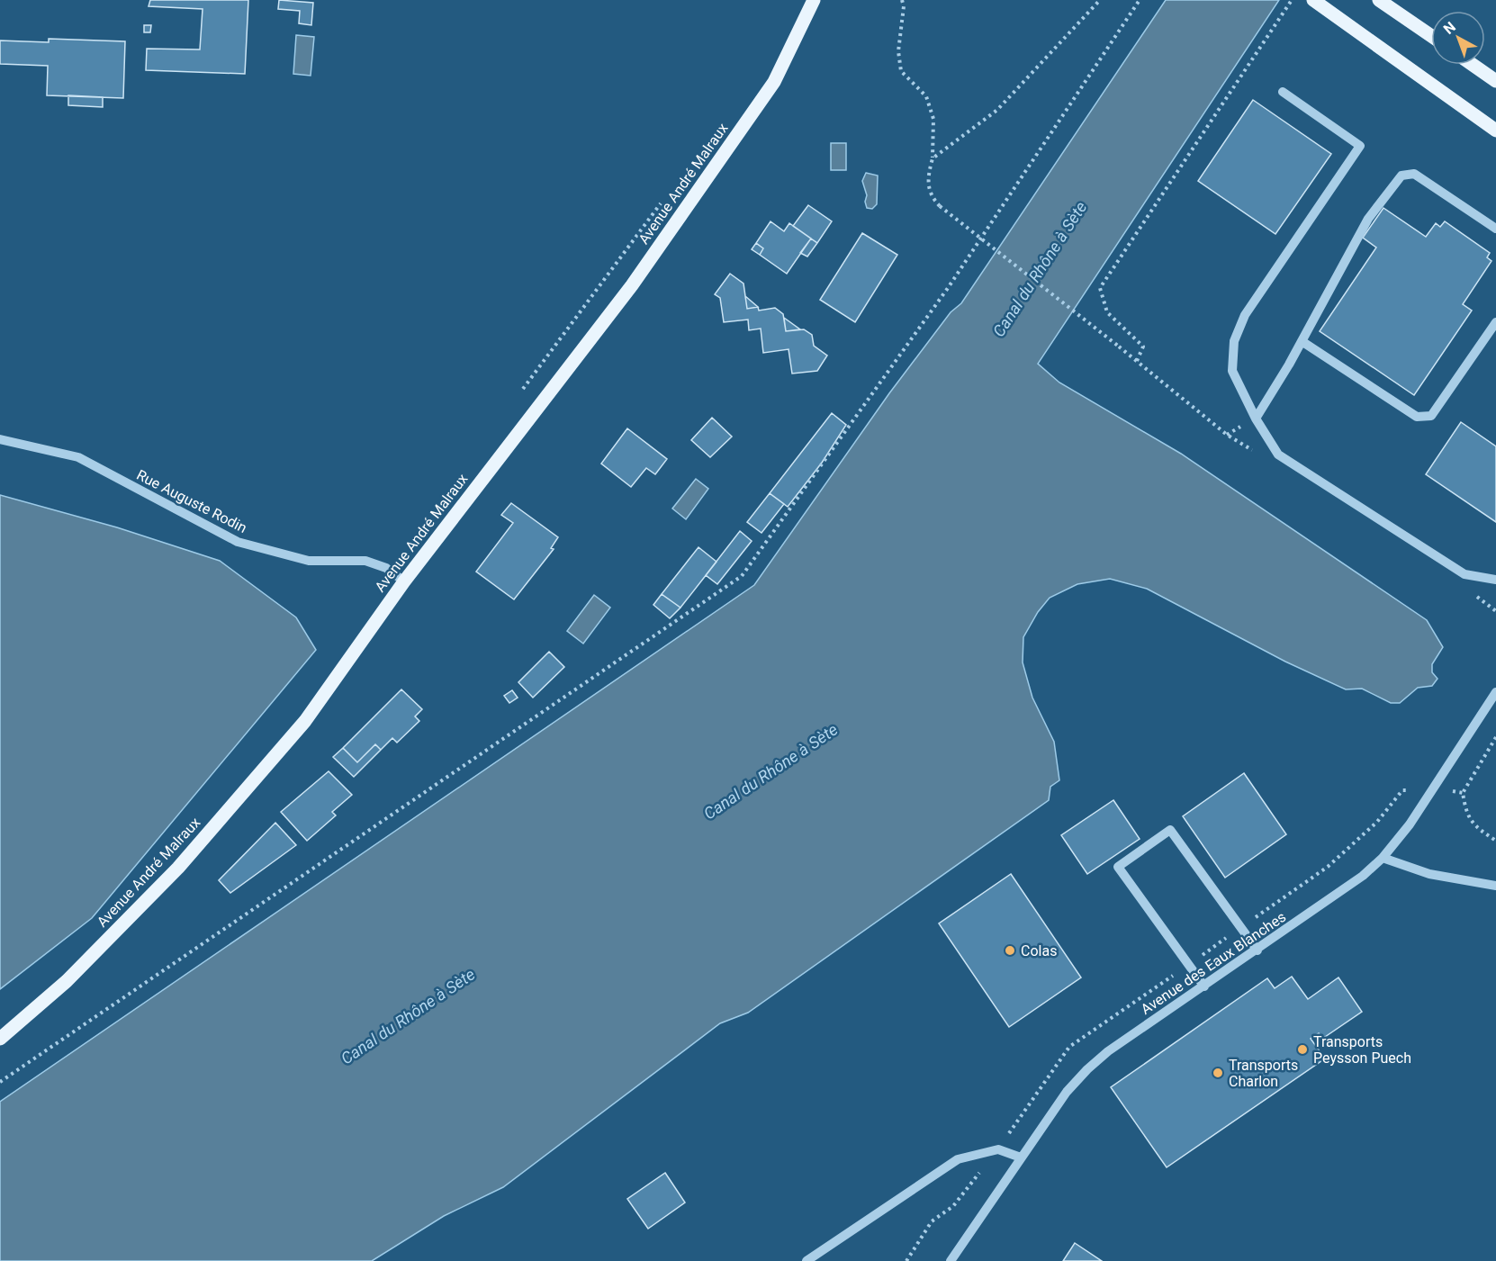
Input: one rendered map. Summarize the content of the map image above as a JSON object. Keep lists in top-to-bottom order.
{
  "streets": {
    "main road": ["Avenue André Malraux"],
    "street": ["Rue Auguste Rodin", "Avenue des Eaux Blanches"]
  },
  "crossings": [
    ["Avenue André Malraux", "Rue Auguste Rodin"]
  ],
  "water": ["Canal du Rhône à Sète"],
  "places": ["Colas", "Transports Peysson Puech", "Transports Charlon"],
  "north": "top left"
}
